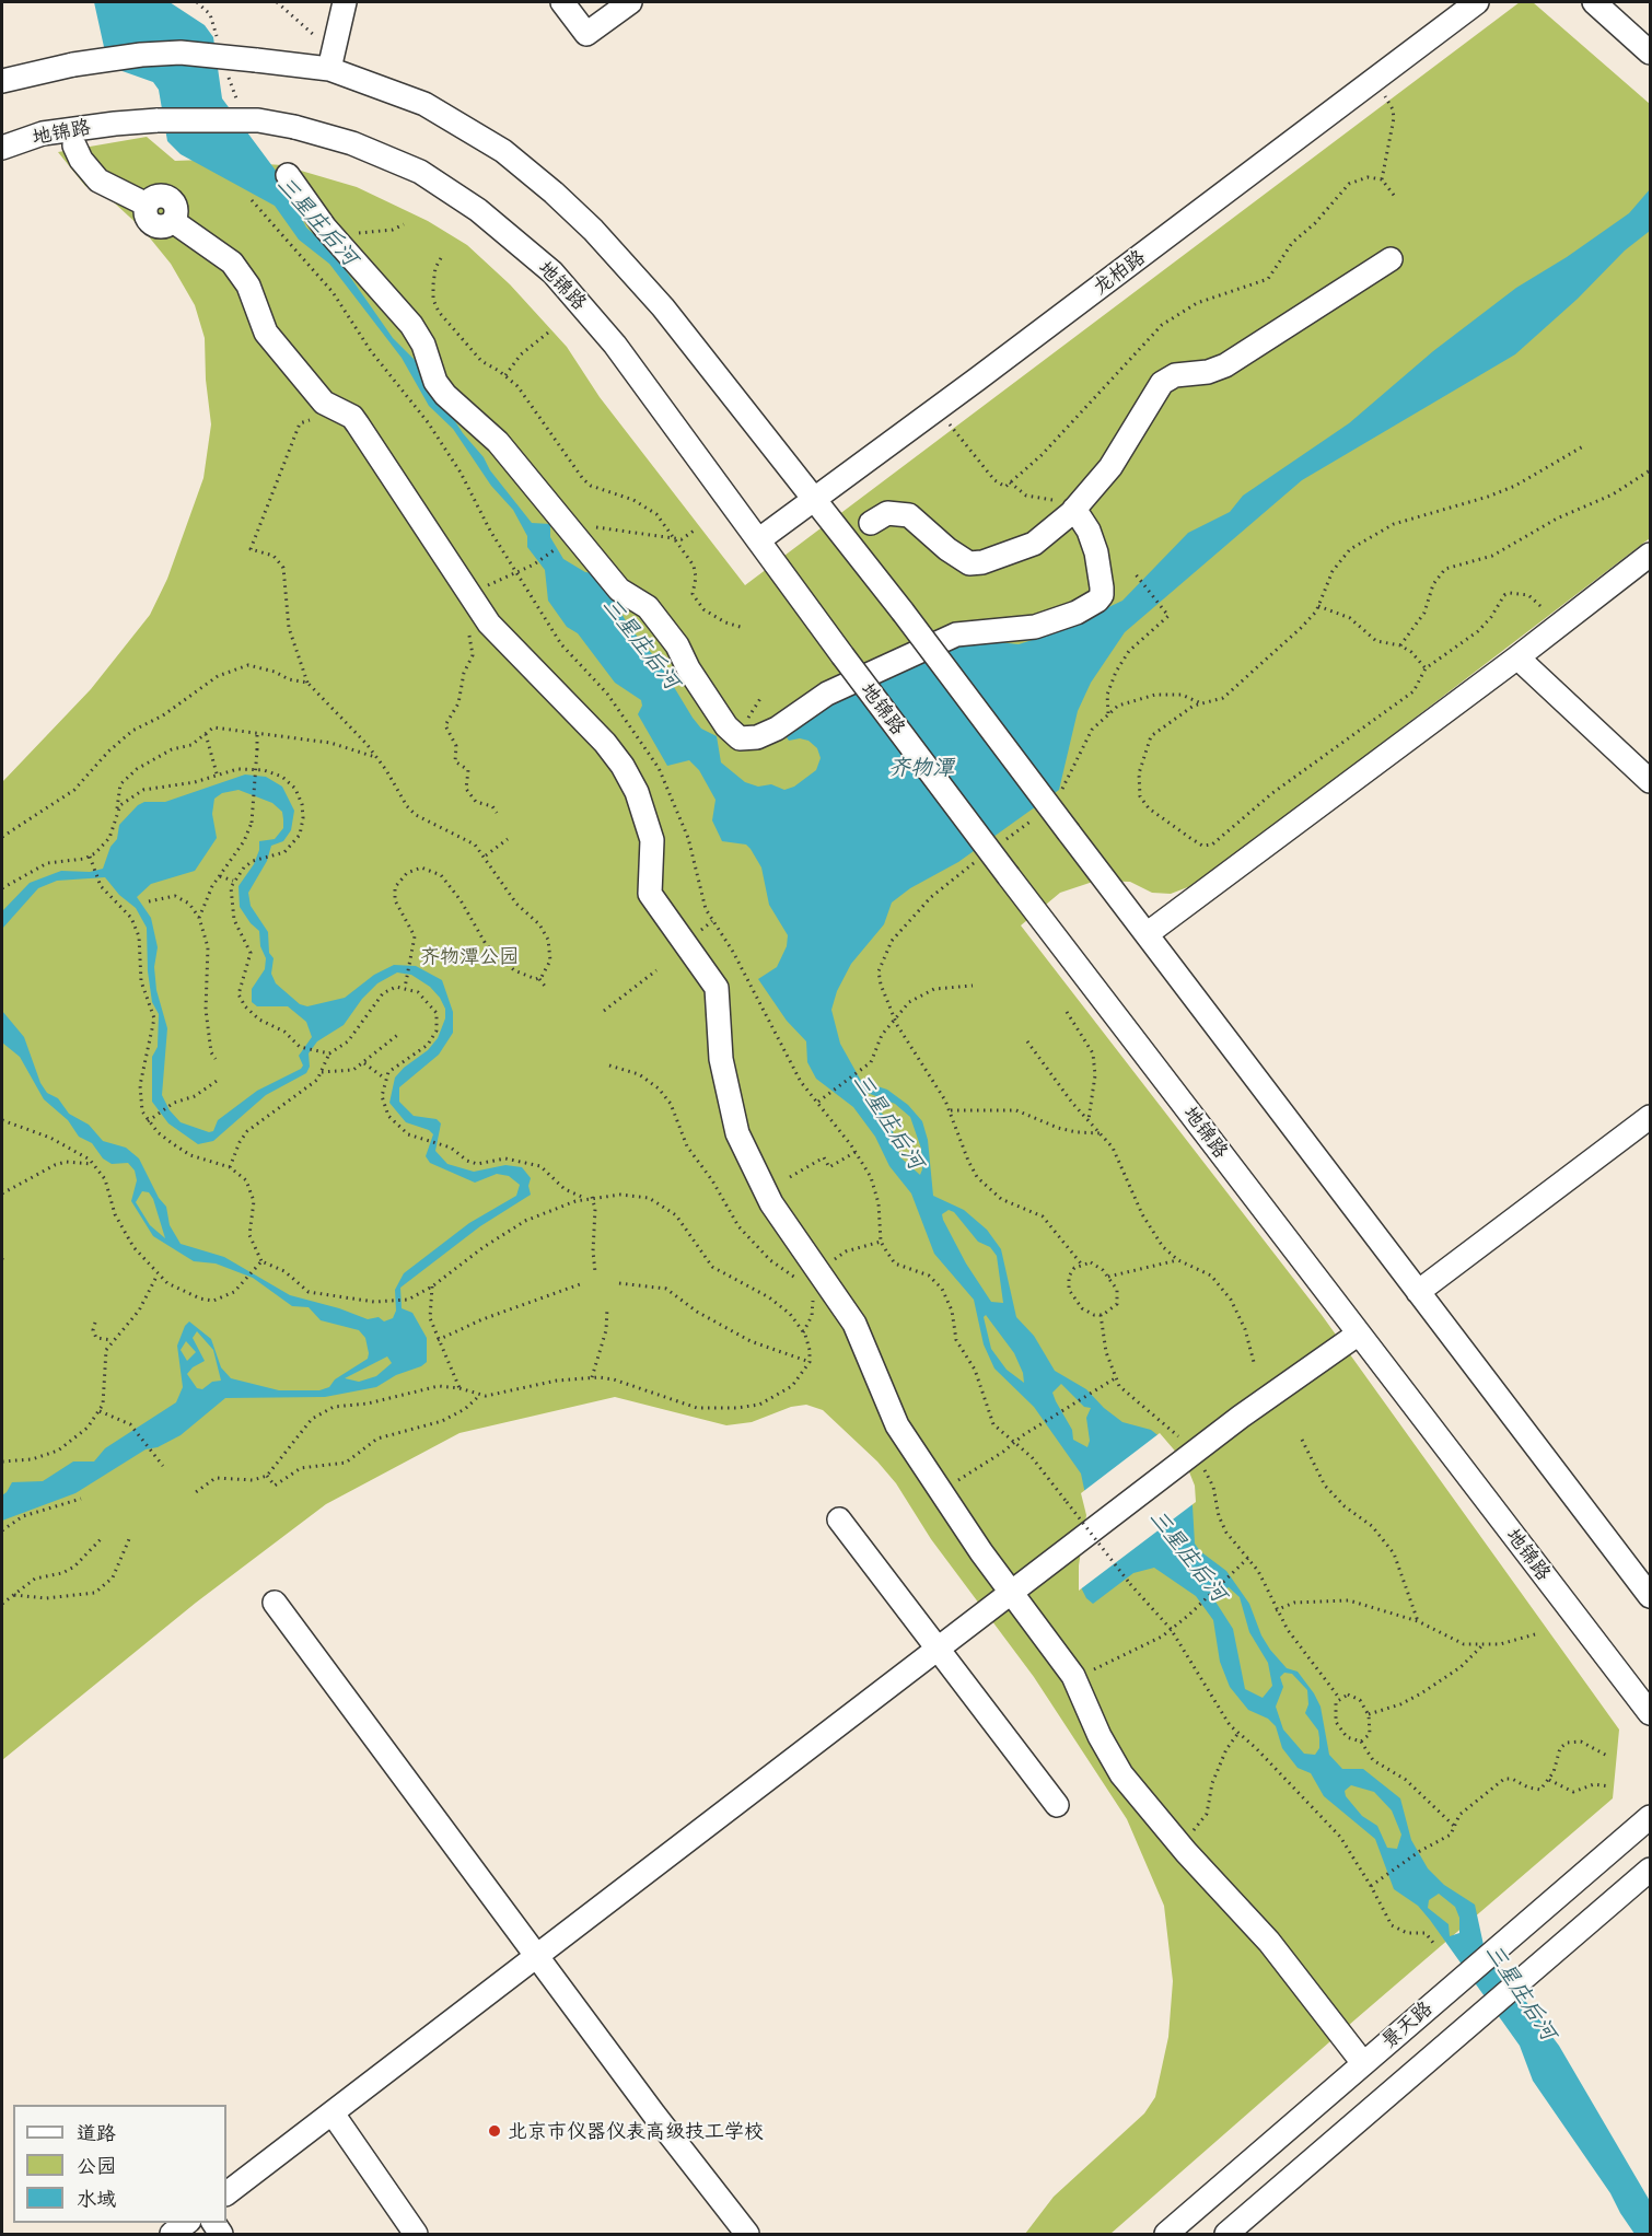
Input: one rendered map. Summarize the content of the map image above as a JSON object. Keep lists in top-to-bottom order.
{
  "streets": {
    "street": ["地锦路", "龙柏路", "景天路"]
  },
  "crossings": [
    ["地锦路", "龙柏路"]
  ],
  "water": ["三星庄后河", "齐物潭"],
  "parks": ["齐物潭公园"],
  "places": ["北京市仪器仪表高级技工学校"],
  "legend": ["道路", "公园", "水域"]
}
